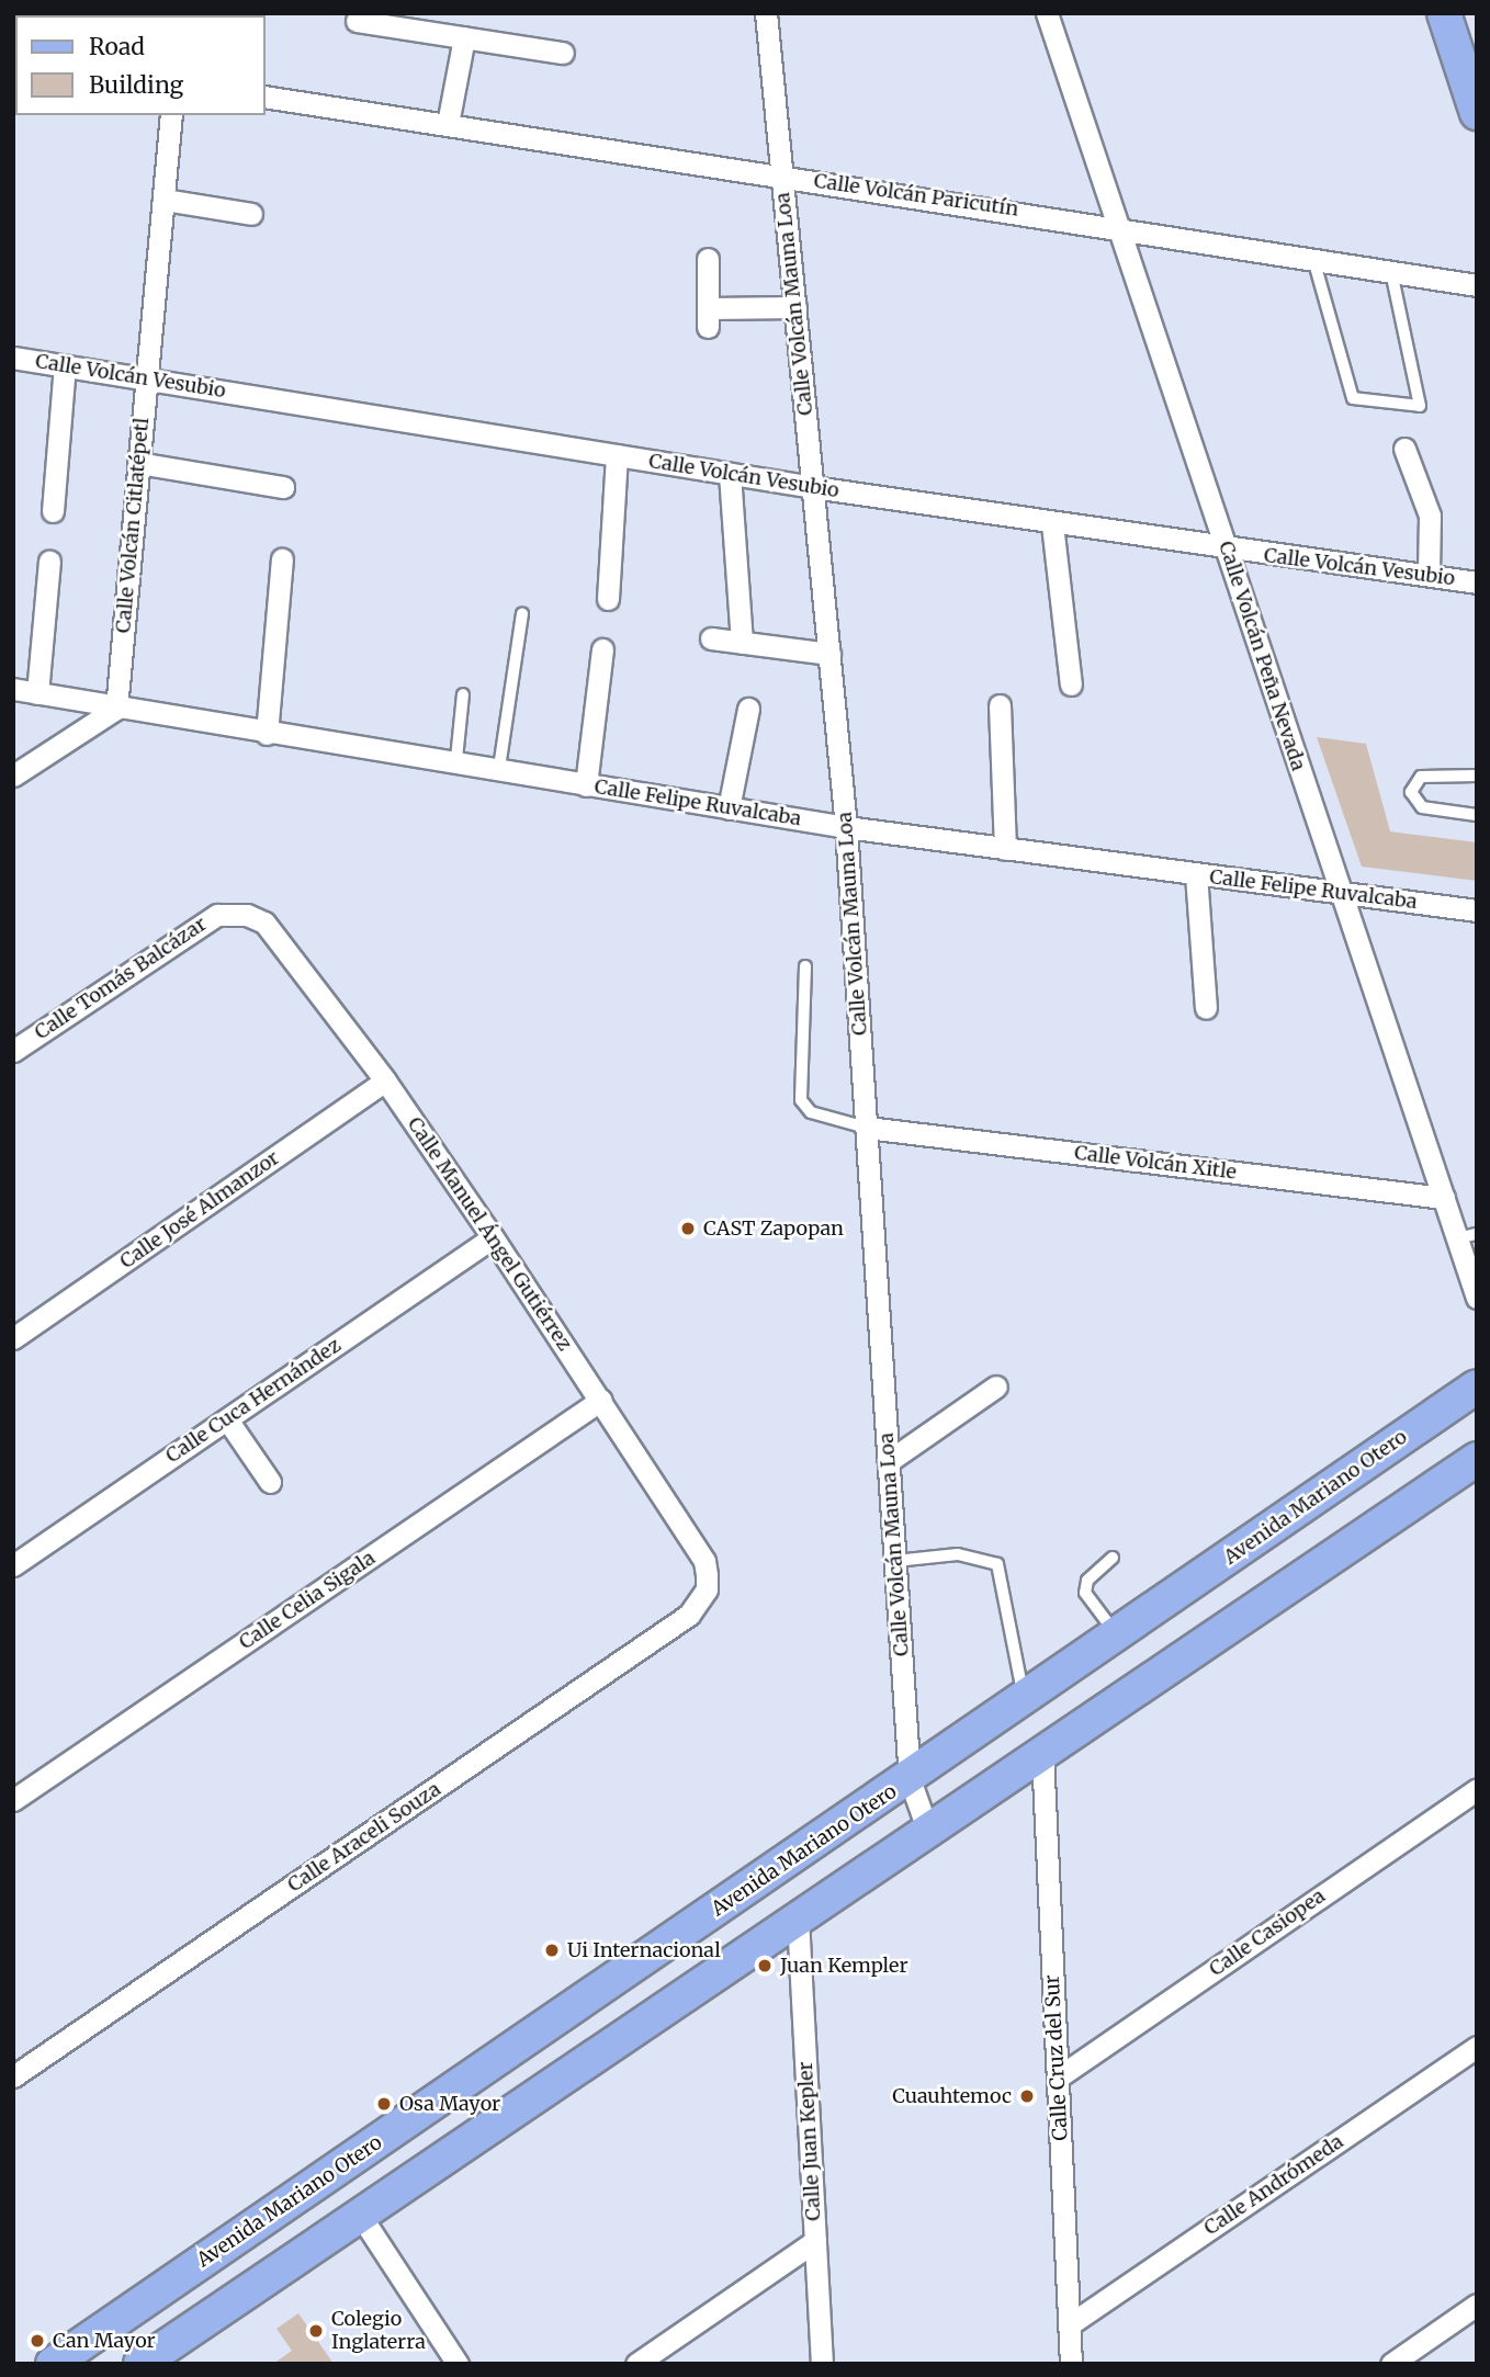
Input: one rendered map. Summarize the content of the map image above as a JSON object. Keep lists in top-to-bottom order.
{
  "streets": {
    "main road": ["Avenida Mariano Otero"],
    "street": [
      "Calle Volcán Paricutín",
      "Calle Volcán Mauna Loa",
      "Calle Volcán Vesubio",
      "Calle Volcán Citlatépetl",
      "Calle Volcán Peña Nevada",
      "Calle Felipe Ruvalcaba",
      "Calle Tomás Balcázar",
      "Calle Volcán Xitle",
      "Calle José Almanzor",
      "Calle Manuel Ángel Gutiérrez",
      "Calle Cuca Hernández",
      "Calle Celia Sigala",
      "Calle Araceli Souza",
      "Calle Casiopea",
      "Calle Cruz del Sur",
      "Calle Juan Kepler",
      "Calle Andrómeda"
    ]
  },
  "crossings": [
    ["Calle Volcán Paricutín", "Calle Volcán Mauna Loa"],
    ["Calle Volcán Paricutín", "Calle Volcán Peña Nevada"],
    ["Calle Volcán Mauna Loa", "Calle Volcán Vesubio"],
    ["Calle Volcán Mauna Loa", "Calle Felipe Ruvalcaba"],
    ["Calle Volcán Mauna Loa", "Calle Volcán Xitle"],
    ["Calle Volcán Mauna Loa", "Avenida Mariano Otero"],
    ["Calle Volcán Vesubio", "Calle Volcán Citlatépetl"],
    ["Calle Volcán Vesubio", "Calle Volcán Peña Nevada"],
    ["Calle Volcán Citlatépetl", "Calle Felipe Ruvalcaba"],
    ["Calle Volcán Peña Nevada", "Calle Felipe Ruvalcaba"],
    ["Calle Volcán Peña Nevada", "Calle Volcán Xitle"],
    ["Calle Tomás Balcázar", "Calle Manuel Ángel Gutiérrez"],
    ["Calle José Almanzor", "Calle Manuel Ángel Gutiérrez"],
    ["Calle Manuel Ángel Gutiérrez", "Calle Cuca Hernández"],
    ["Calle Manuel Ángel Gutiérrez", "Calle Celia Sigala"],
    ["Calle Manuel Ángel Gutiérrez", "Calle Araceli Souza"],
    ["Calle Casiopea", "Calle Cruz del Sur"],
    ["Calle Cruz del Sur", "Calle Andrómeda"]
  ],
  "places": [
    "CAST Zapopan",
    "Ui Internacional",
    "Juan Kempler",
    "Cuauhtemoc",
    "Osa Mayor",
    "Colegio Inglaterra",
    "Can Mayor"
  ],
  "legend": ["Road", "Building"]
}
